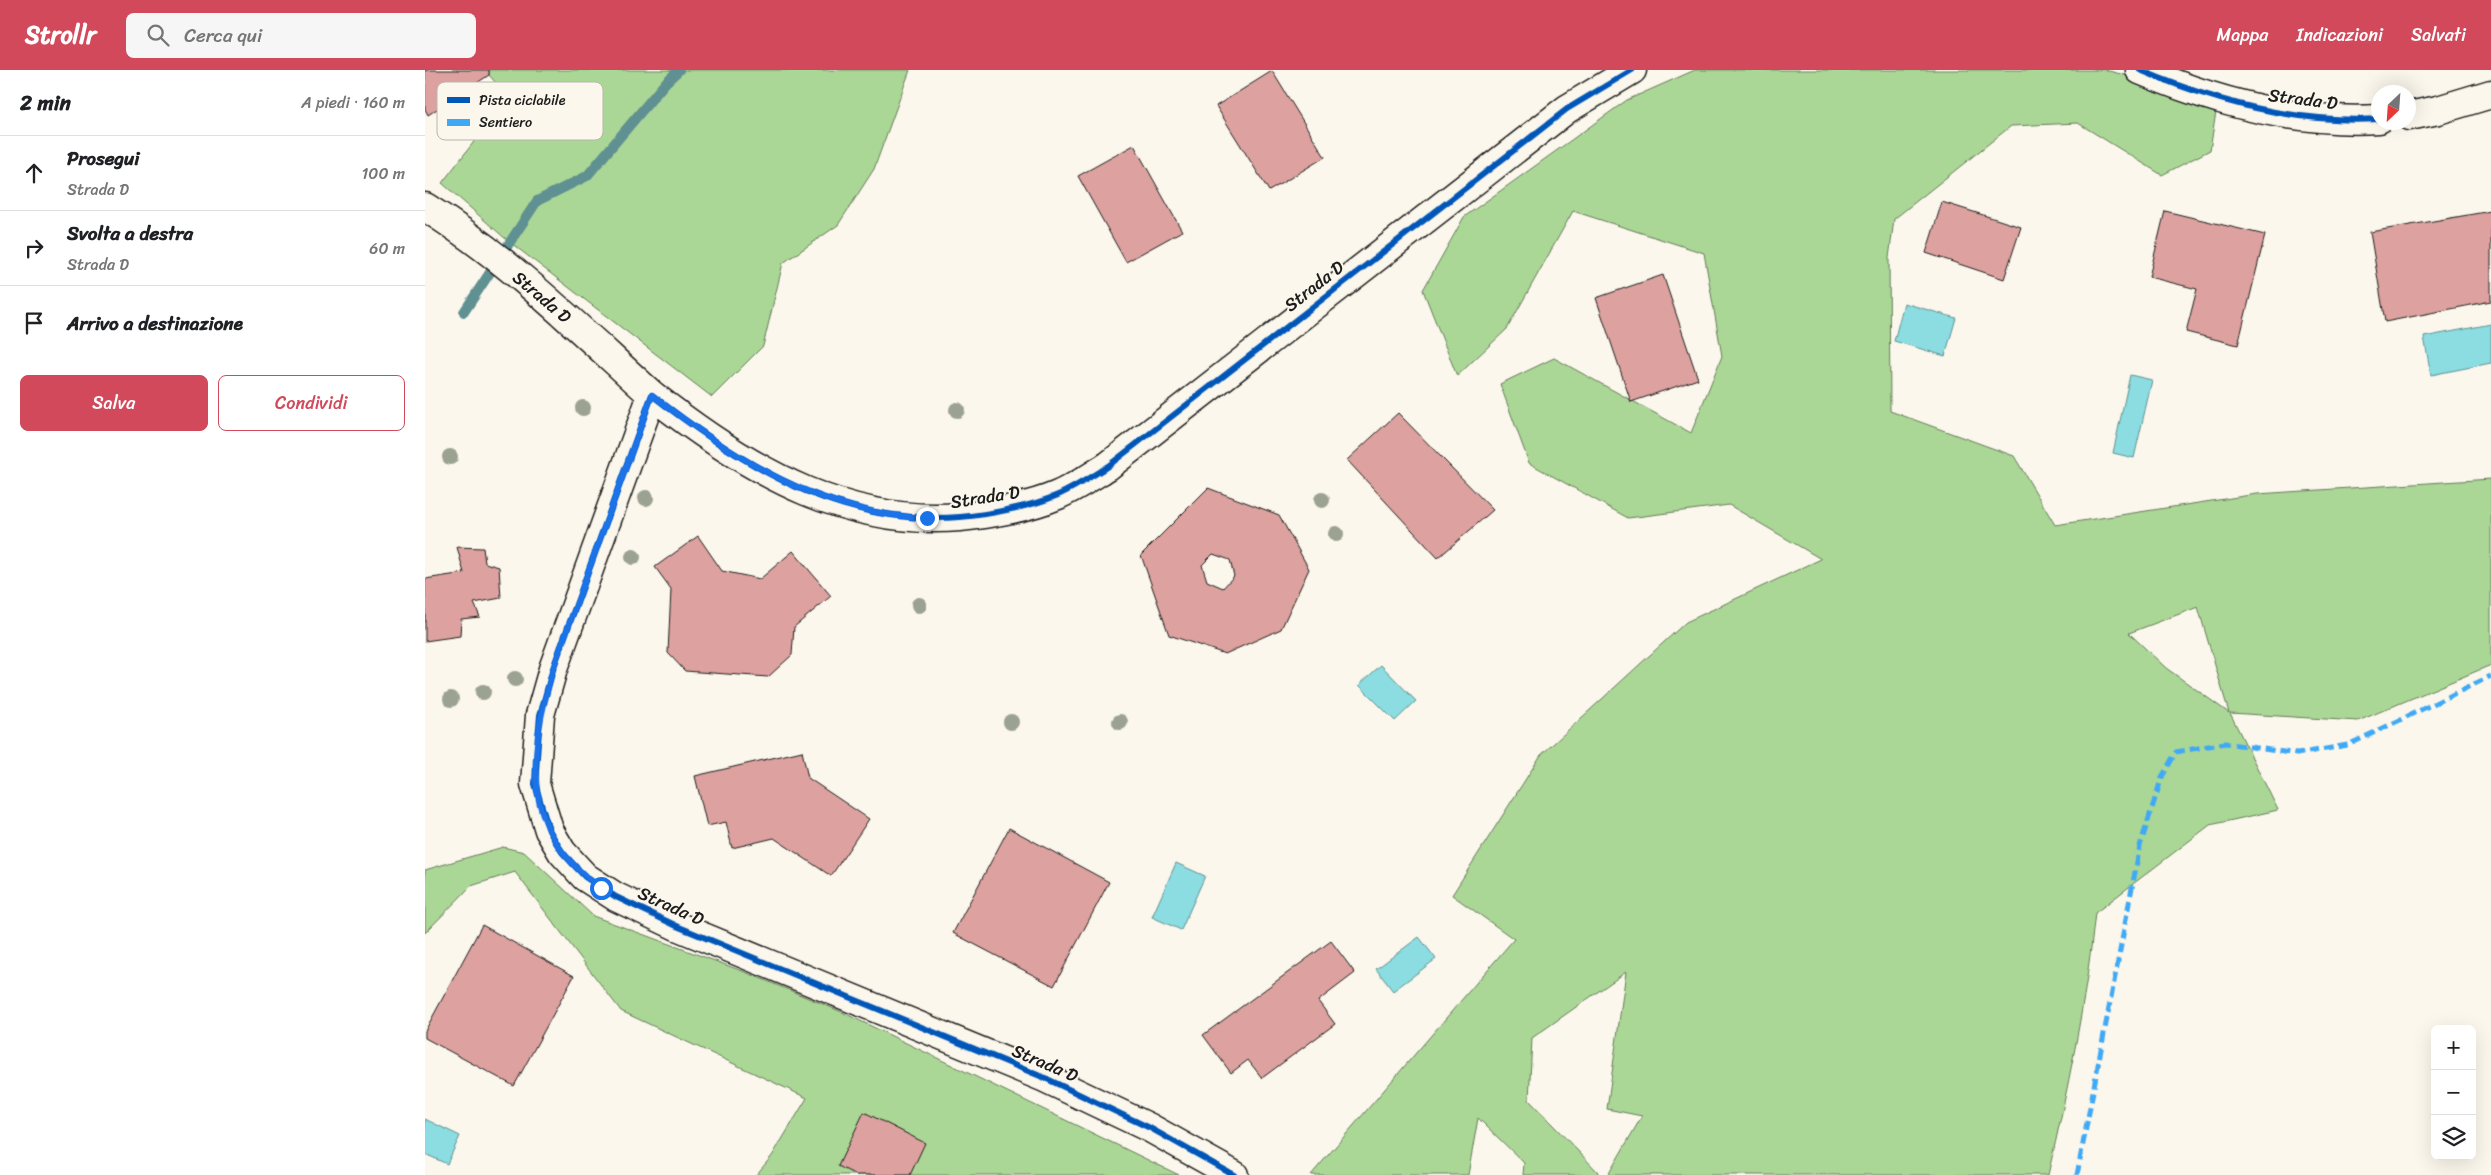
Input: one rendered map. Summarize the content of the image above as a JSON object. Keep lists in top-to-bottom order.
{
  "streets": {
    "street": ["Strada D"]
  },
  "legend": ["Pista ciclabile", "Sentiero"],
  "north": "bottom left",
  "page": {
    "header": "Strollr",
    "search": "Cerca qui",
    "nav": ["Mappa", "Indicazioni", "Salvati"],
    "heading": ["2 min", "A piedi · 160 m"],
    "list": [
      ["Prosegui", "Strada D", "100 m"],
      ["Svolta a destra", "Strada D", "60 m"],
      "Arrivo a destinazione"
    ],
    "buttons": ["Salva", "Condividi"],
    "map_buttons": ["+", "−"]
  }
}
